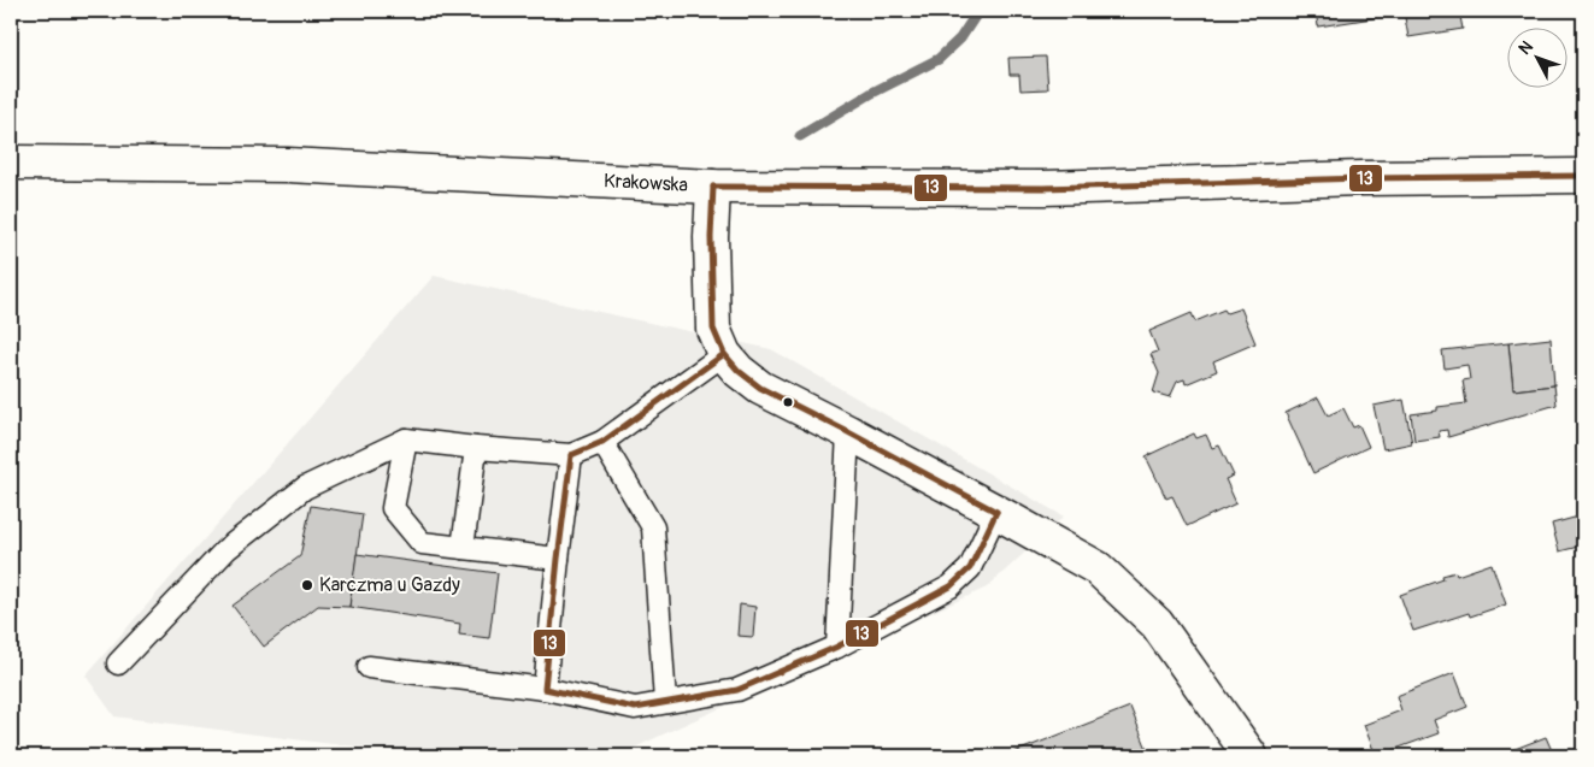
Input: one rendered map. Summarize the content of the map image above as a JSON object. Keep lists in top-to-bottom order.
{
  "streets": {
    "main road": ["Krakowska"]
  },
  "places": ["Karczma u Gazdy"],
  "lines": ["transit line 13"],
  "north": "top left"
}
